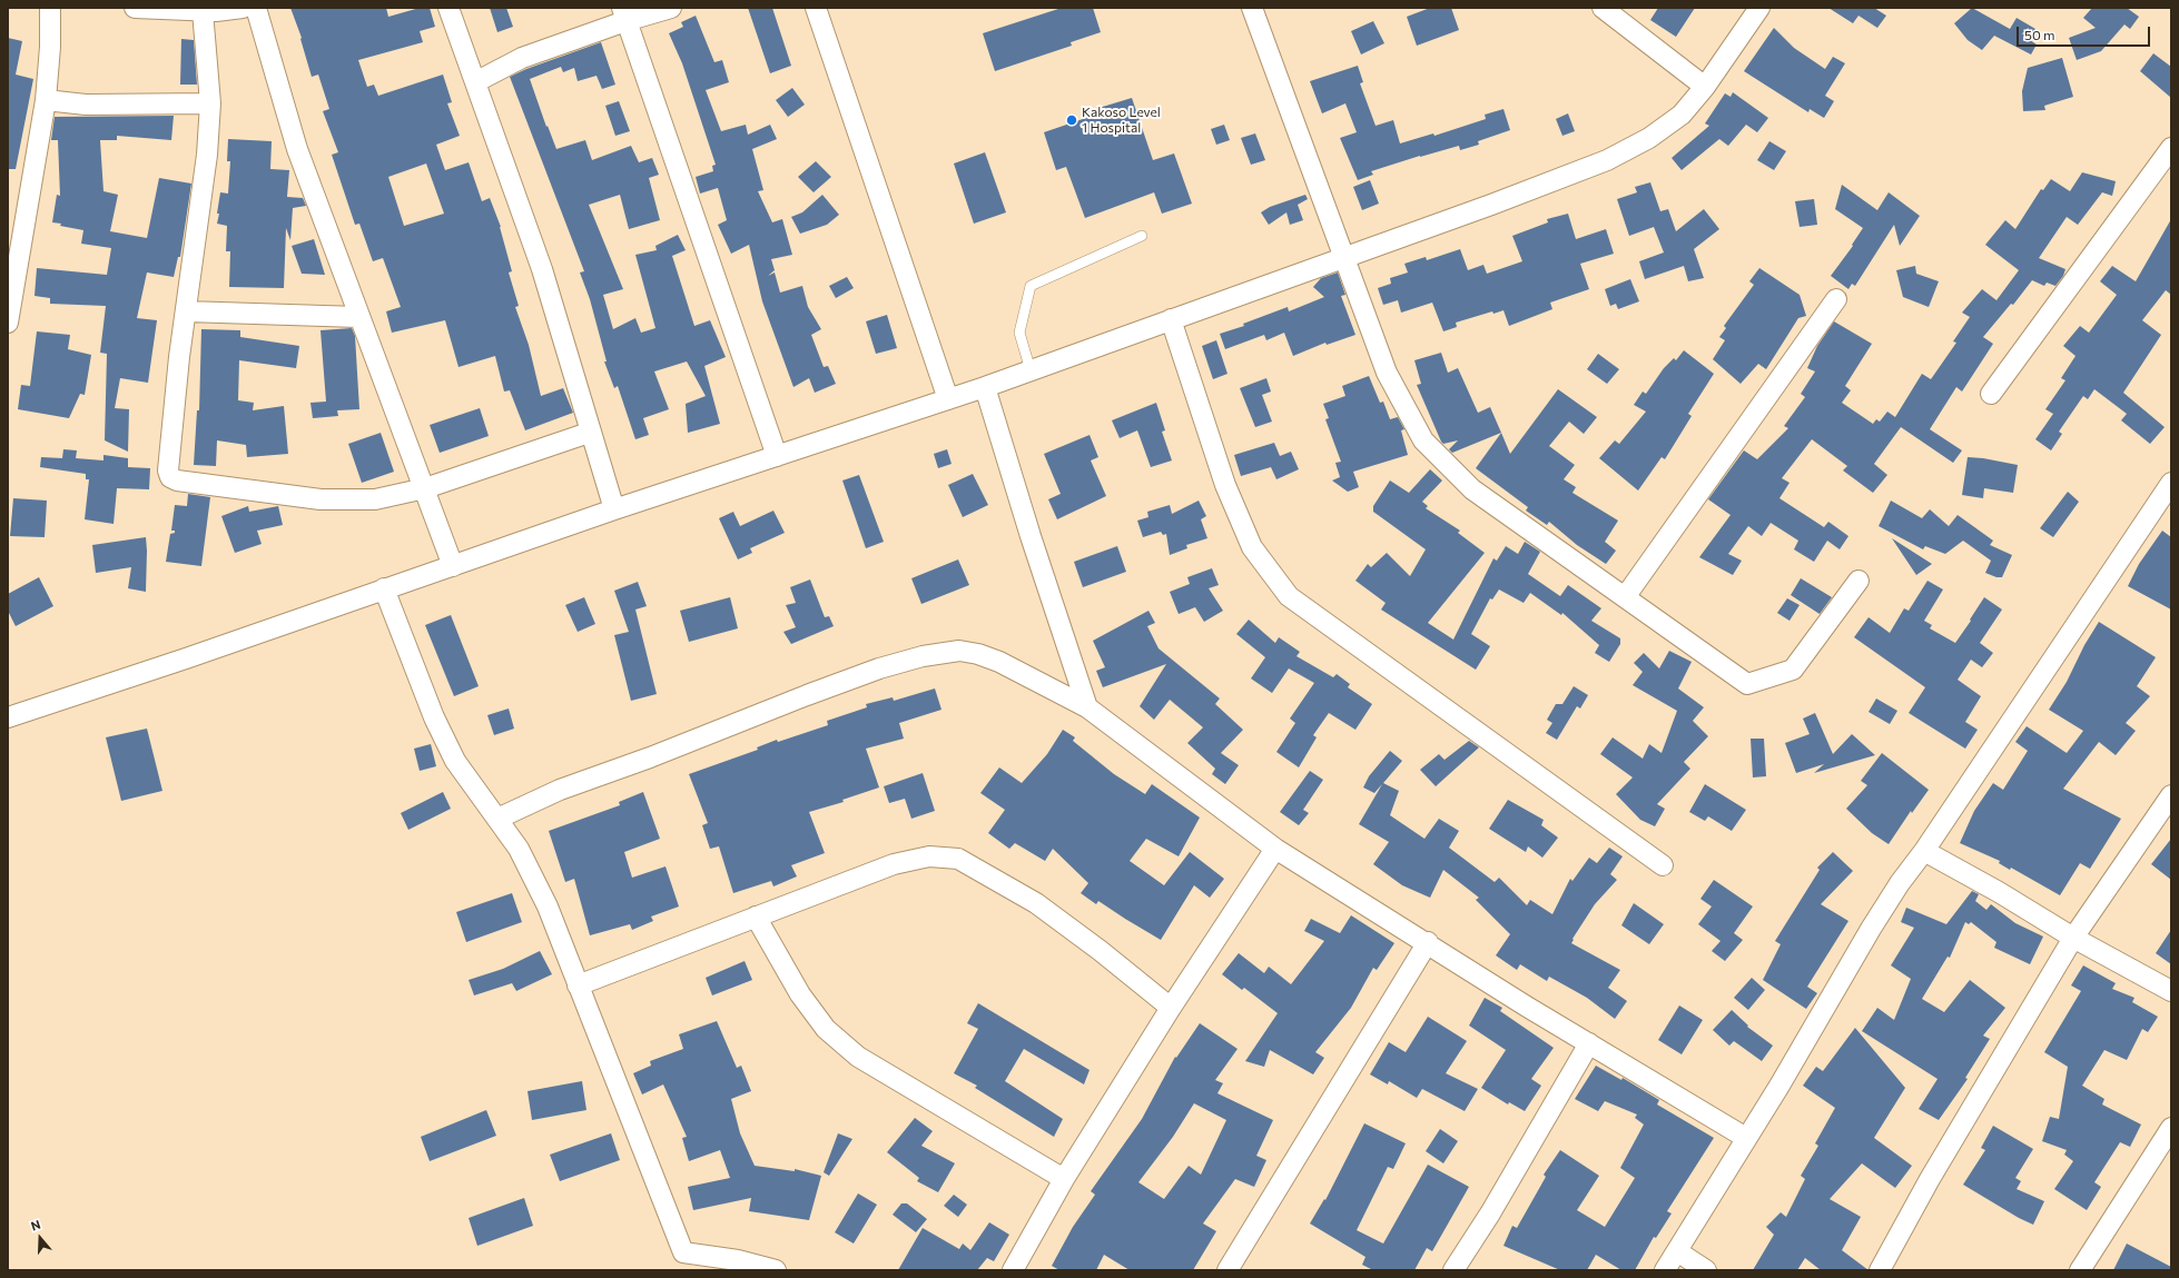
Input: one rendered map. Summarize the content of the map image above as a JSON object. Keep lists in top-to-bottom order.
{
  "places": ["Kakoso Level 1 Hospital"],
  "scale_bar": "50 m",
  "north": "top"
}
